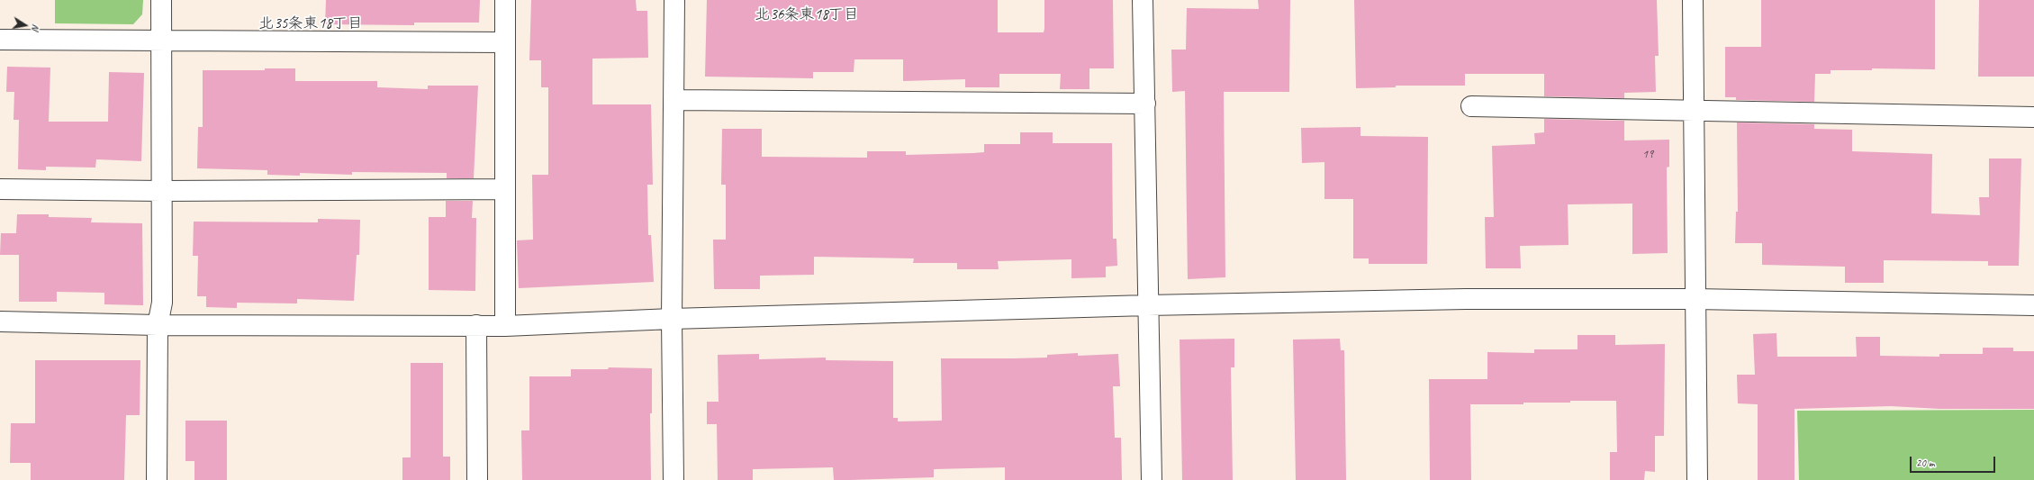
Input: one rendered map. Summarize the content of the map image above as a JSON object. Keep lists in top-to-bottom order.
{
  "districts": ["北36条東18丁目", "北35条東18丁目"],
  "house_numbers": ["19"],
  "scale_bar": "20 m",
  "north": "right"
}
